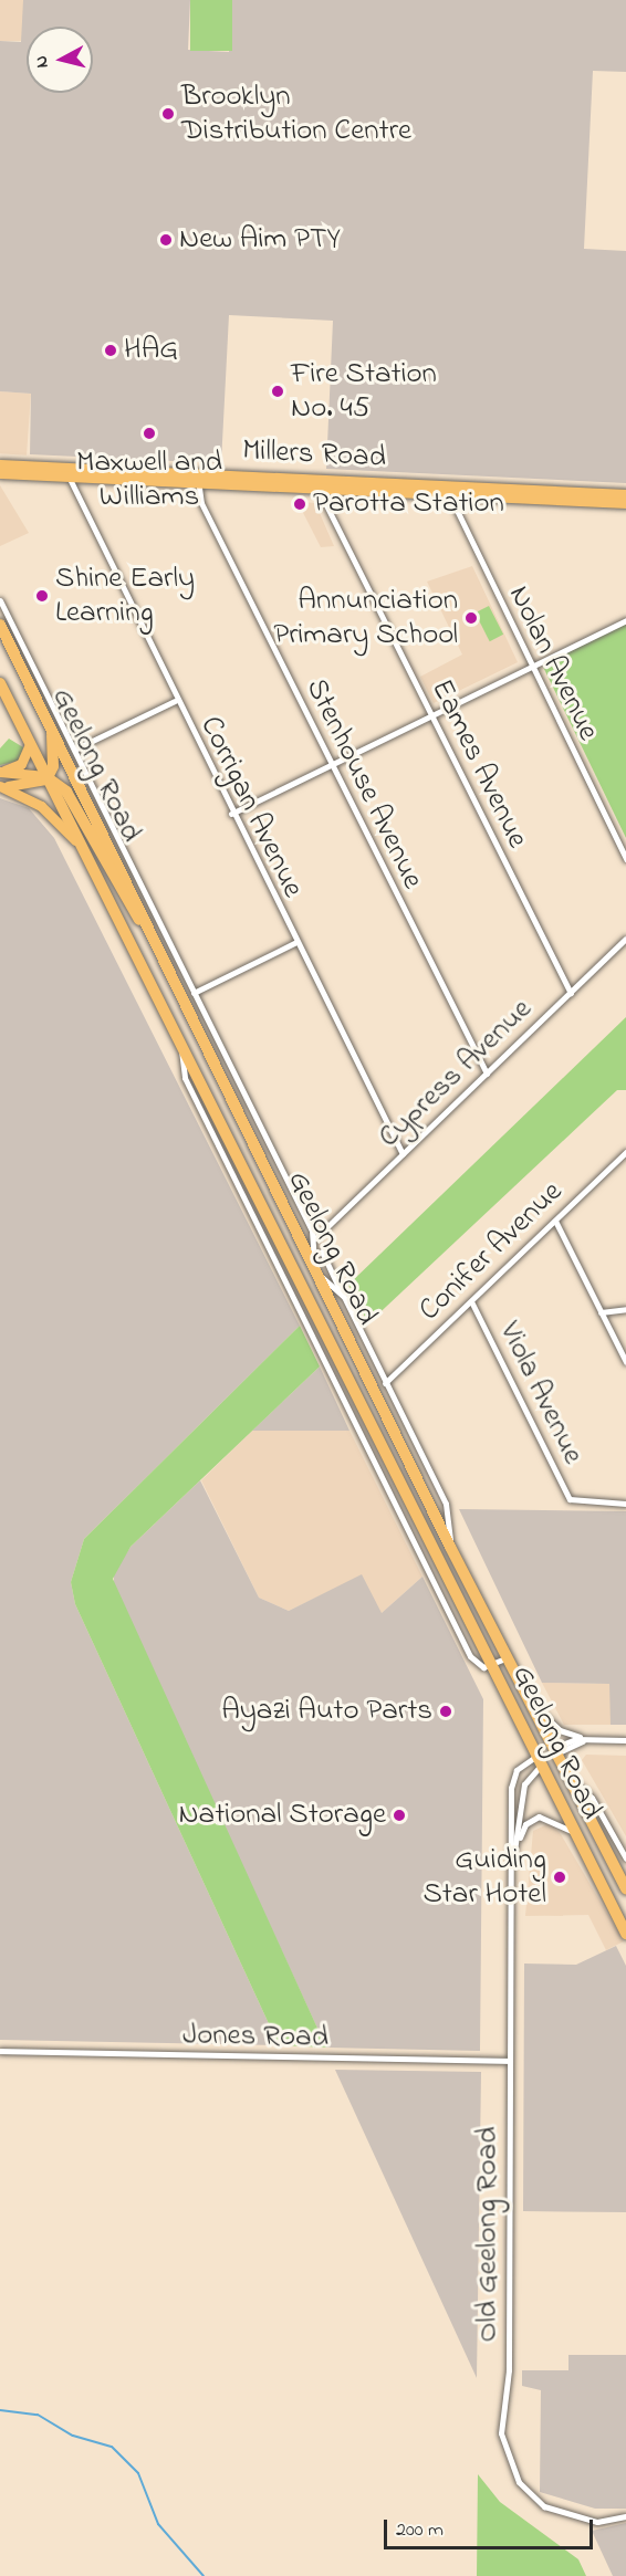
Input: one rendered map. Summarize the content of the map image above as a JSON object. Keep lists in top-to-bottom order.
{
  "streets": {
    "highway": ["Geelong Road"],
    "main road": ["Millers Road"],
    "street": [
      "Nolan Avenue",
      "Eames Avenue",
      "Stenhouse Avenue",
      "Corrigan Avenue",
      "Cypress Avenue",
      "Conifer Avenue",
      "Viola Avenue",
      "Jones Road",
      "Old Geelong Road"
    ]
  },
  "crossings": [
    ["Millers Road", "Nolan Avenue"],
    ["Millers Road", "Eames Avenue"],
    ["Millers Road", "Stenhouse Avenue"],
    ["Millers Road", "Corrigan Avenue"],
    ["Eames Avenue", "Cypress Avenue"],
    ["Geelong Road", "Old Geelong Road"],
    ["Stenhouse Avenue", "Cypress Avenue"],
    ["Corrigan Avenue", "Cypress Avenue"],
    ["Conifer Avenue", "Viola Avenue"],
    ["Jones Road", "Old Geelong Road"]
  ],
  "places": [
    "Brooklyn Distribution Centre",
    "New Aim PTY",
    "HAG",
    "Fire Station No. 45",
    "Maxwell and Williams",
    "Parotta Station",
    "Shine Early Learning",
    "Annunciation Primary School",
    "Ayazi Auto Parts",
    "National Storage",
    "Guiding Star Hotel"
  ],
  "scale_bar": "200 m",
  "north": "left"
}
